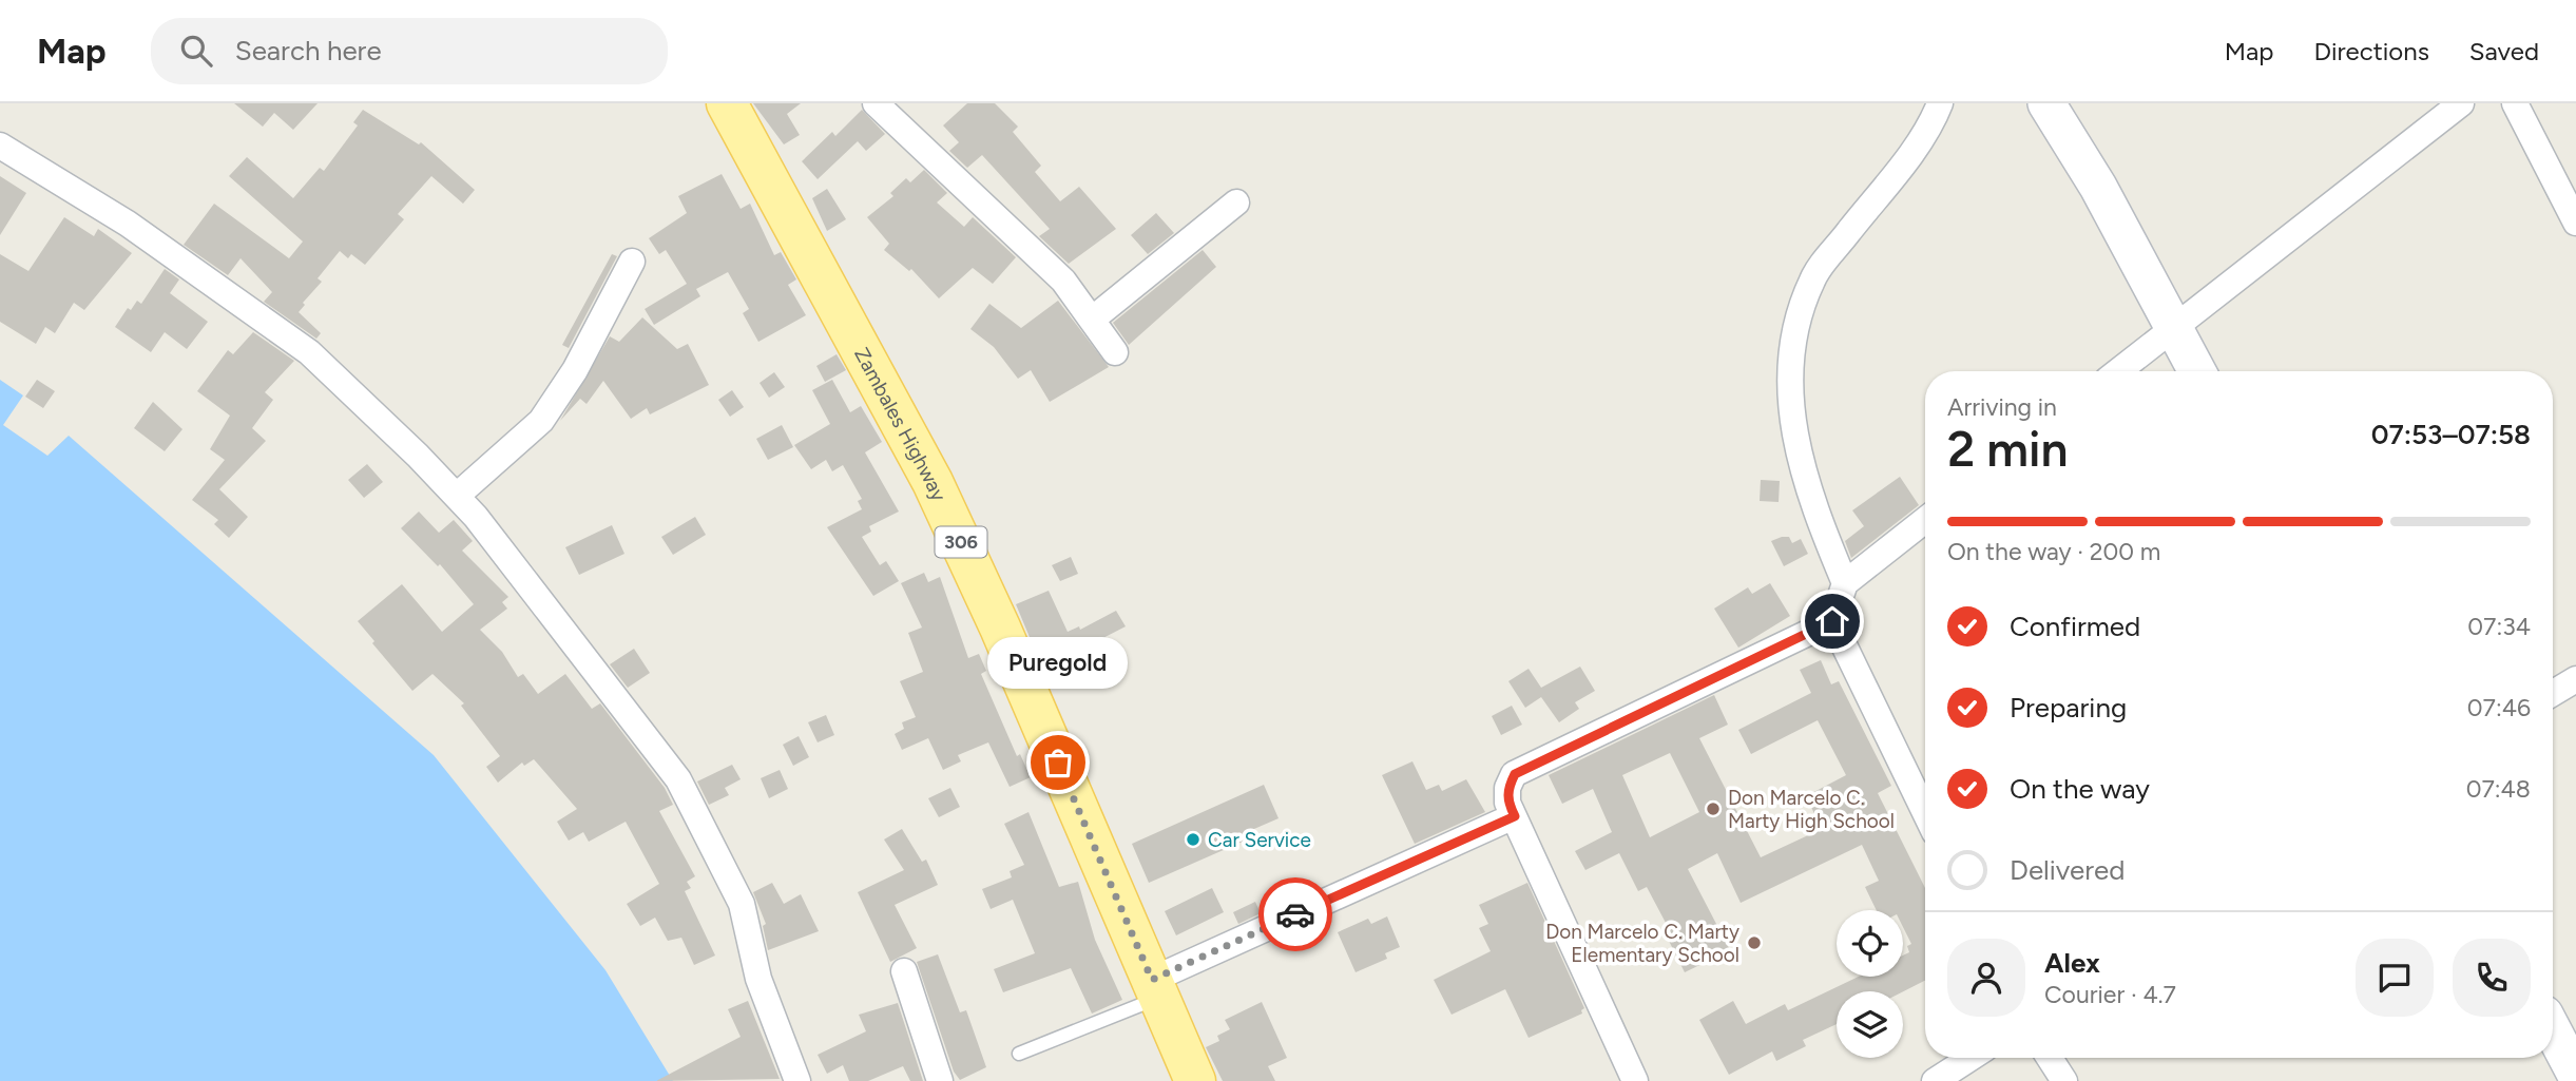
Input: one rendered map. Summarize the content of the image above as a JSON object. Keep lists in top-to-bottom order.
{
  "streets": {
    "main road": ["Zambales Highway", "306"]
  },
  "places": [
    "Puregold",
    "Don Marcelo C. Marty High School",
    "Car Service",
    "Don Marcelo C. Marty Elementary School"
  ],
  "page": {
    "header": "Map",
    "search": "Search here",
    "nav": ["Map", "Directions", "Saved"],
    "heading": ["2 min", "Arriving in", "07:53–07:58"],
    "panel": ["Alex", "Courier · 4.7"],
    "bar": "On the way · 200 m",
    "list": [
      ["Confirmed", "07:34"],
      ["Preparing", "07:46"],
      ["On the way", "07:48"],
      "Delivered"
    ],
    "bubble": "Puregold"
  }
}
